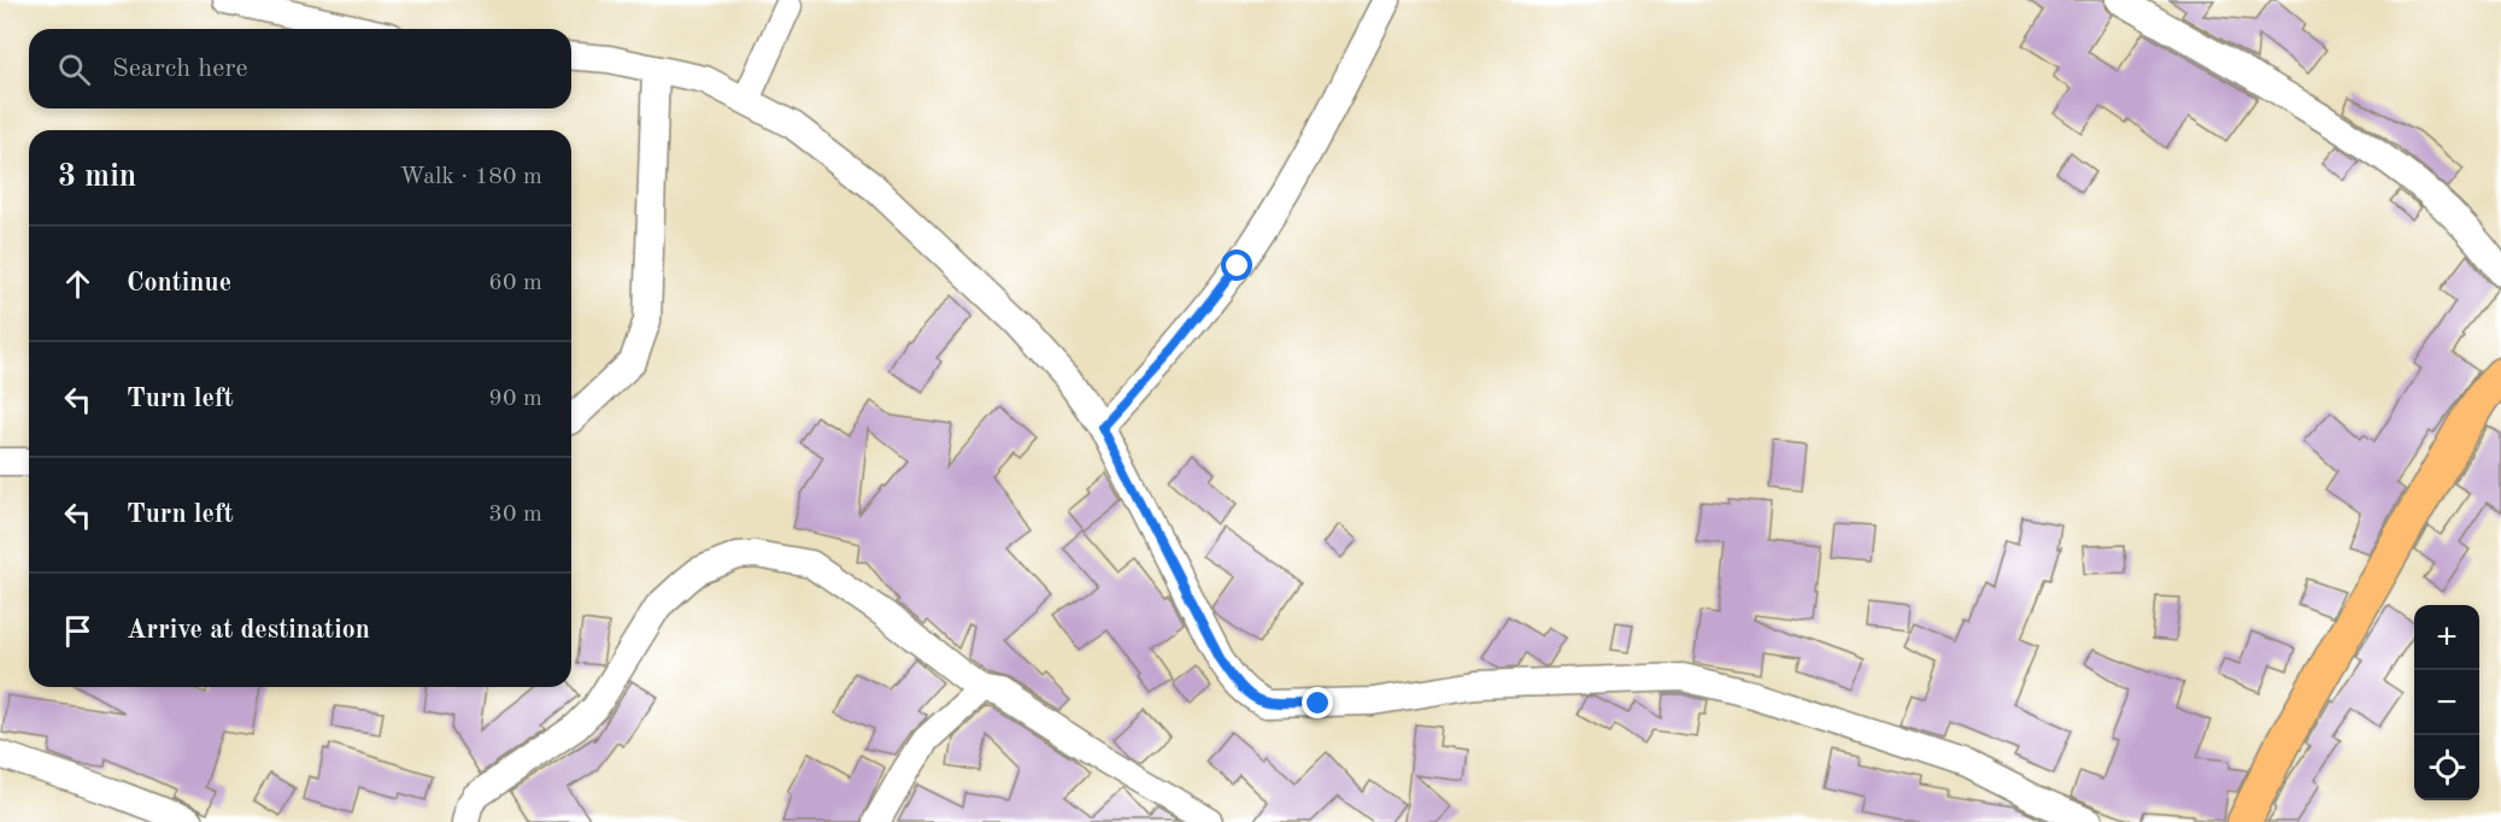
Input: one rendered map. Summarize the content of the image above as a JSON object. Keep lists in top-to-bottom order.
{
  "page": {
    "search": "Search here",
    "heading": ["3 min", "Walk · 180 m"],
    "list": [
      ["Continue", "60 m"],
      ["Turn left", "90 m"],
      ["Turn left", "30 m"],
      "Arrive at destination"
    ],
    "map_buttons": ["+", "−"]
  }
}
